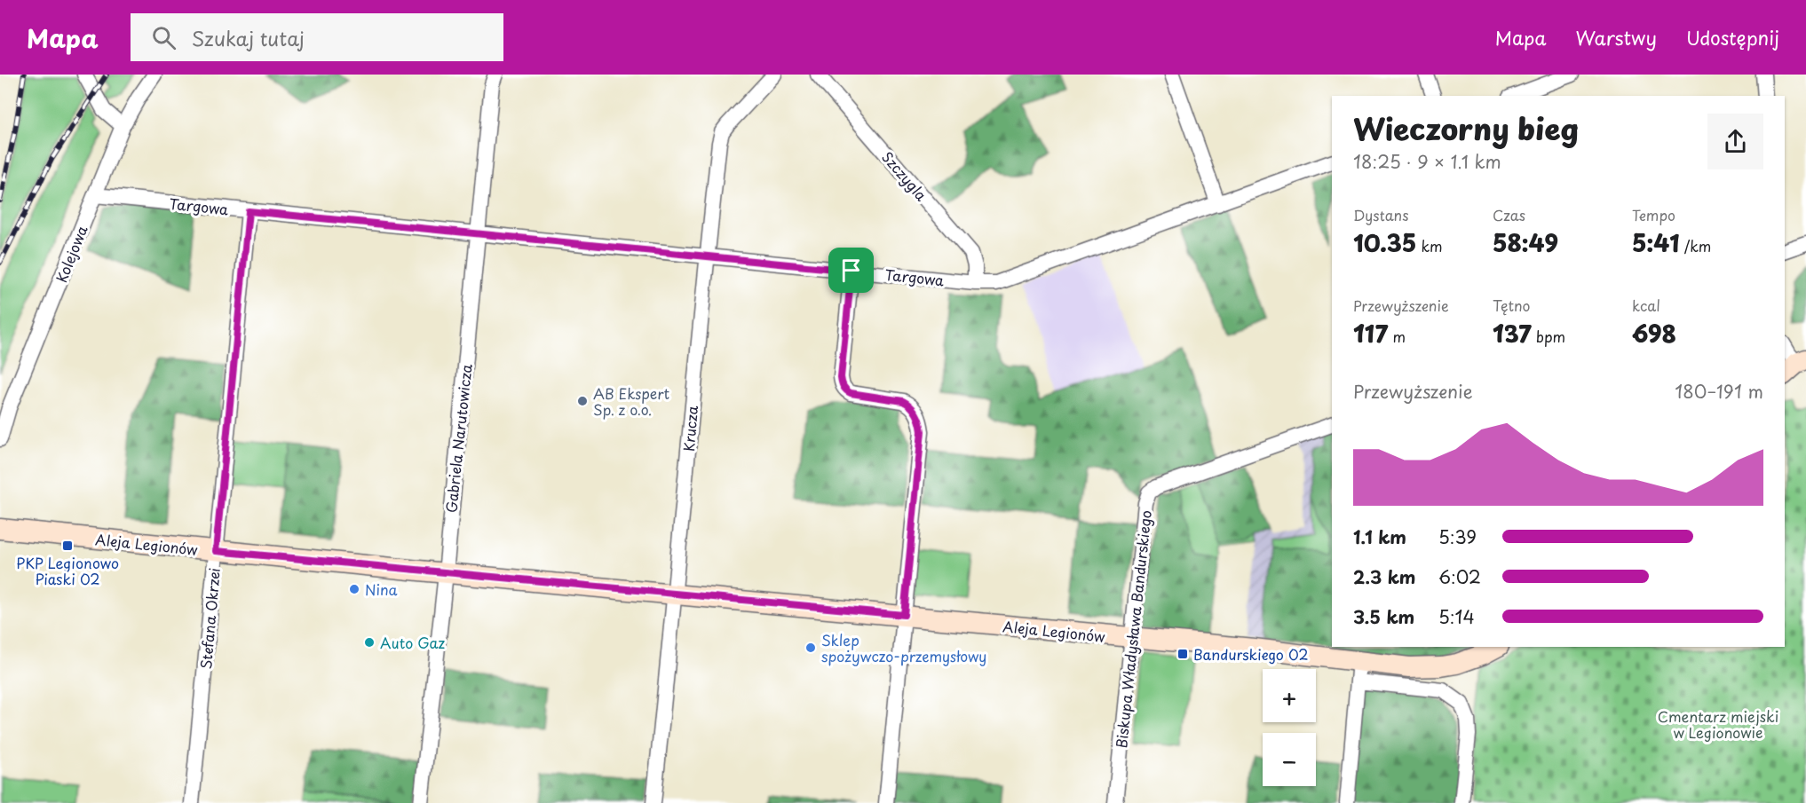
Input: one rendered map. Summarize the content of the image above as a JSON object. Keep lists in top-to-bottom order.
{
  "streets": {
    "street": [
      "Szczygla",
      "Targowa",
      "Kolejowa",
      "Krucza",
      "Gabriela Narutowicza",
      "Aleja Legionów",
      "Stefana Okrzei",
      "Biskupa Władysława Bandurskiego"
    ]
  },
  "crossings": [
    ["Szczygla", "Targowa"],
    ["Targowa", "Kolejowa"],
    ["Targowa", "Krucza"],
    ["Targowa", "Gabriela Narutowicza"],
    ["Targowa", "Stefana Okrzei"],
    ["Krucza", "Aleja Legionów"],
    ["Gabriela Narutowicza", "Aleja Legionów"],
    ["Aleja Legionów", "Stefana Okrzei"],
    ["Aleja Legionów", "Biskupa Władysława Bandurskiego"]
  ],
  "parks": ["Cmentarz miejski w Legionowie"],
  "places": {
    "other": [
      "AB Ekspert Sp. z o.o.",
      "Nina",
      "Auto Gaz",
      "Sklep spożywczo-przemysłowy"
    ],
    "transit": ["PKP Legionowo Piaski 02", "Bandurskiego 02"]
  },
  "page": {
    "header": "Mapa",
    "search": "Szukaj tutaj",
    "nav": ["Mapa", "Warstwy", "Udostępnij"],
    "heading": ["Wieczorny bieg", "18:25 · 9 × 1.1 km"],
    "stats": [
      ["Dystans", "10.35 km"],
      ["Czas", "58:49"],
      ["Tempo", "5:41 /km"],
      ["Przewyższenie", "117 m"],
      ["Tętno", "137 bpm"],
      ["kcal", "698"]
    ],
    "chart": ["Przewyższenie", "180–191 m"],
    "list": [
      {
        "name": "1.1 km",
        "note": "5:39"
      },
      {
        "name": "2.3 km",
        "note": "6:02"
      },
      {
        "name": "3.5 km",
        "note": "5:14"
      }
    ],
    "map_buttons": ["+", "−"]
  }
}
